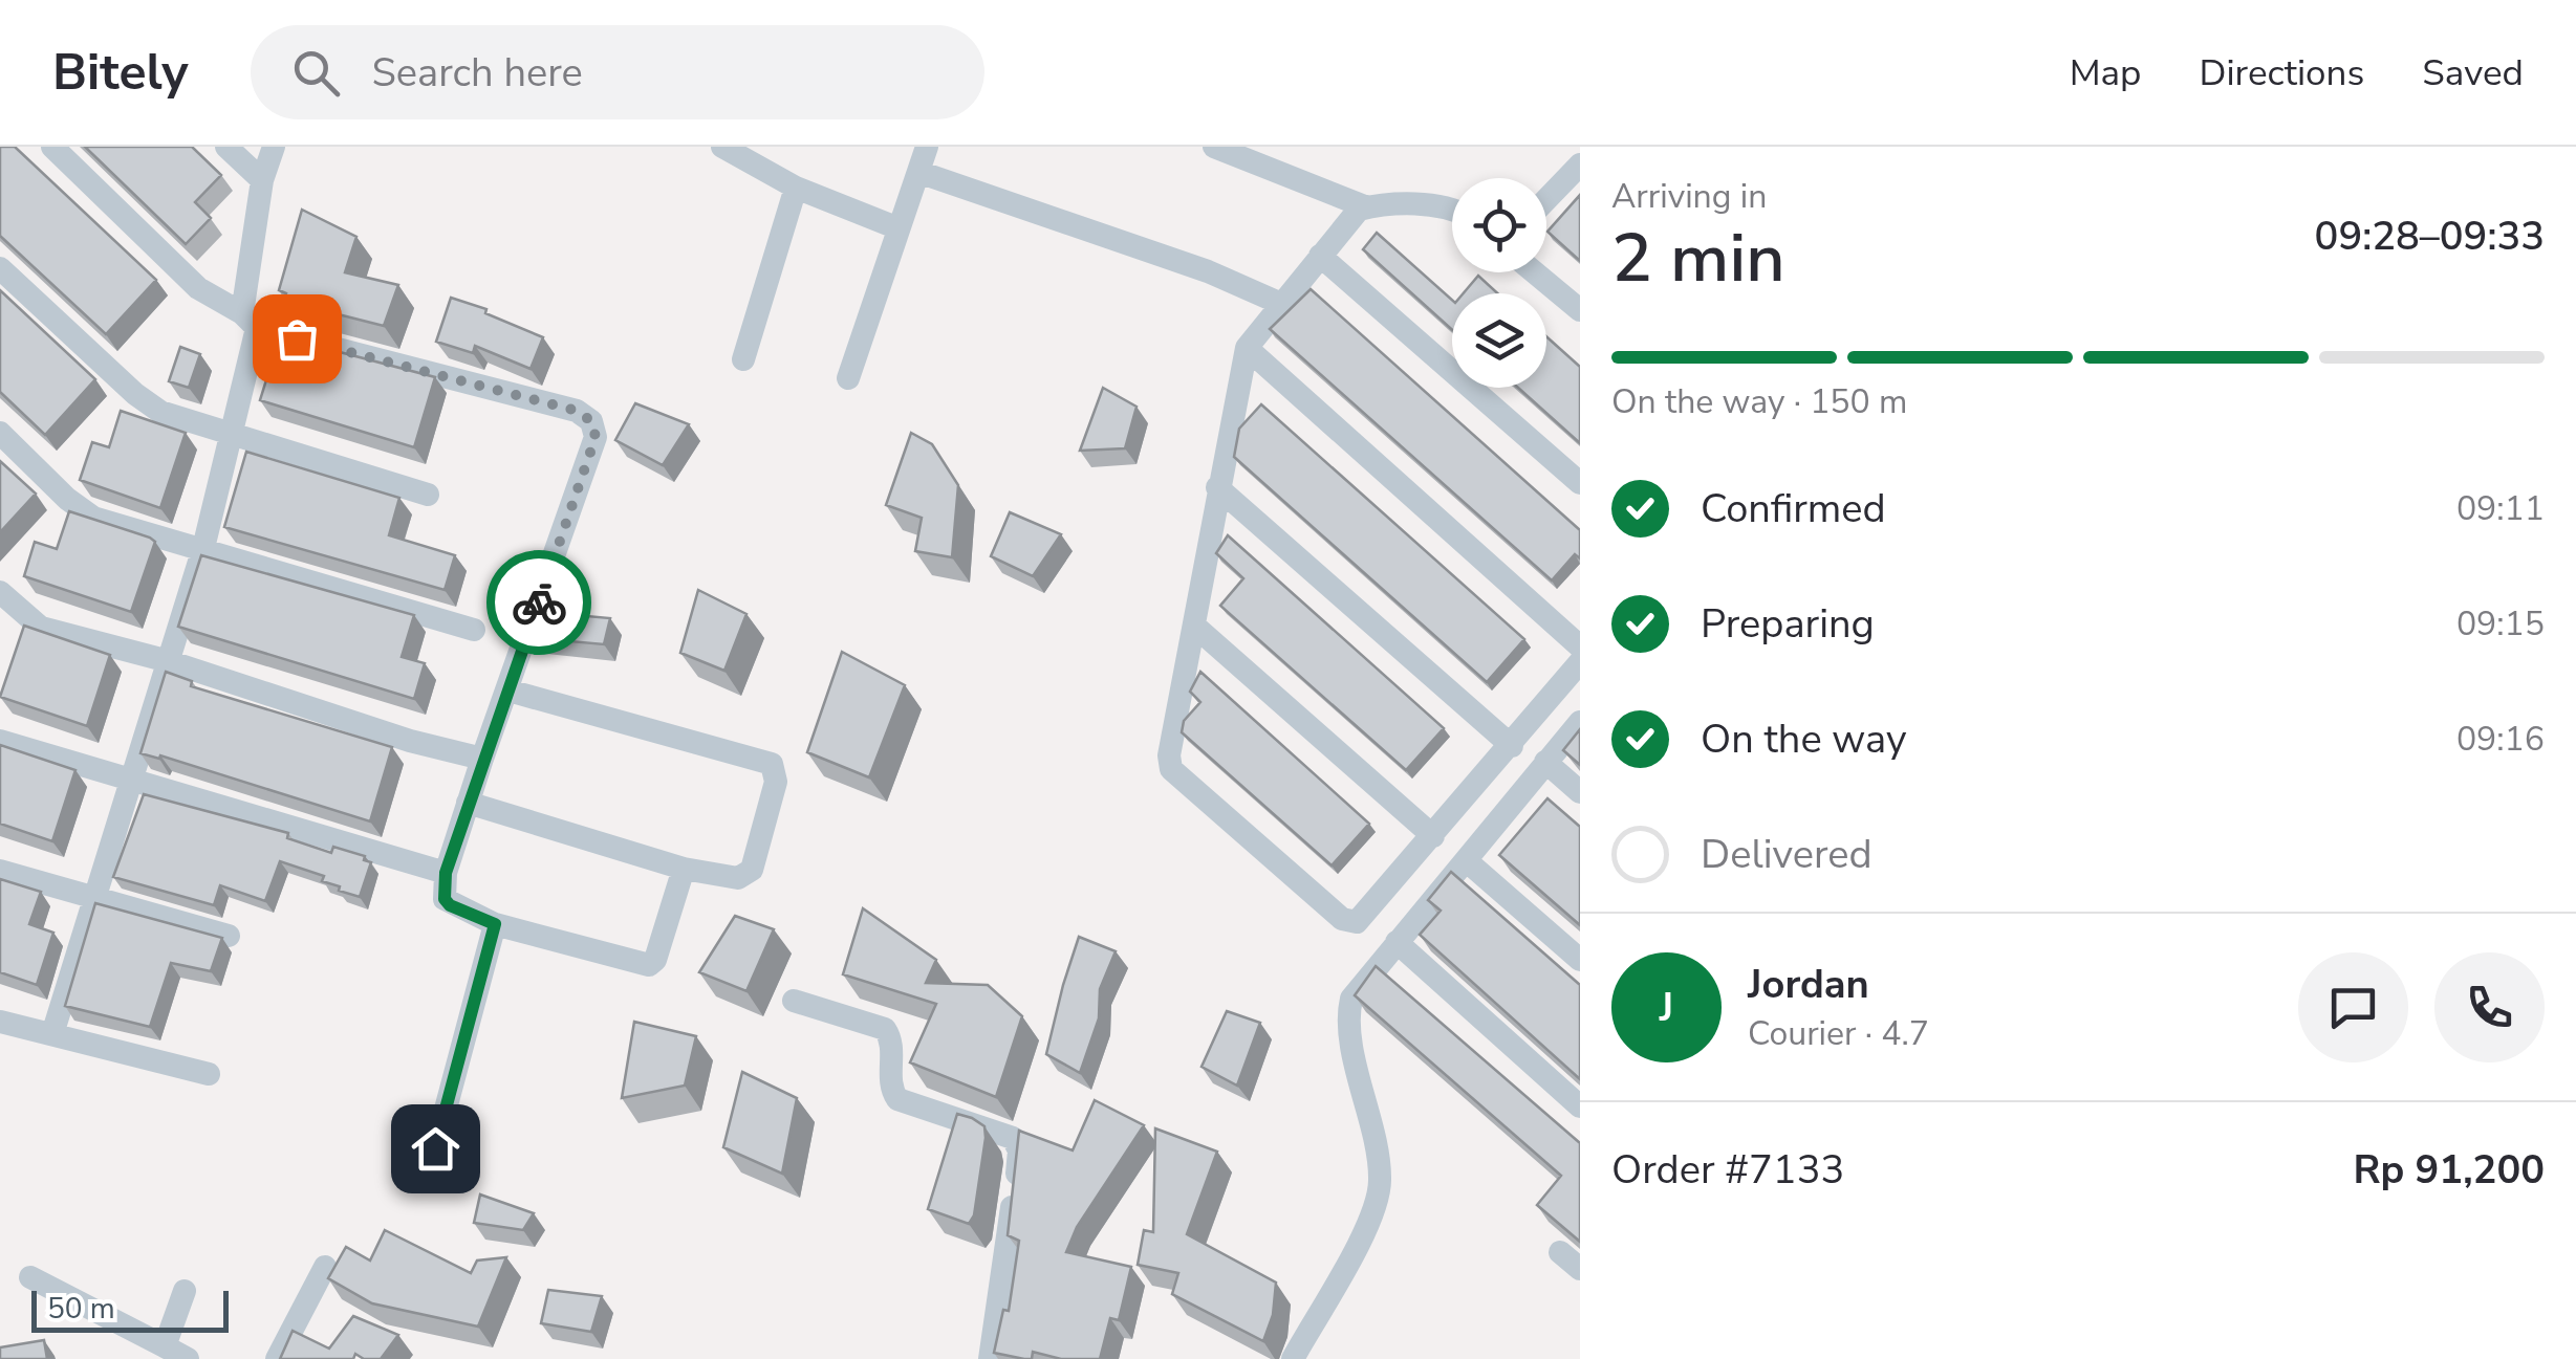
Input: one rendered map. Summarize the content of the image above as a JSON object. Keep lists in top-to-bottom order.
{
  "scale_bar": "50 m",
  "page": {
    "header": "Bitely",
    "search": "Search here",
    "nav": ["Map", "Directions", "Saved"],
    "heading": ["2 min", "Arriving in", "09:28–09:33"],
    "panel": [
      "Jordan",
      "Courier · 4.7",
      "Order #7133",
      "Rp 91,200"
    ],
    "bar": "On the way · 150 m",
    "list": [
      ["Confirmed", "09:11"],
      ["Preparing", "09:15"],
      ["On the way", "09:16"],
      "Delivered"
    ],
    "round": "J",
    "scale": "50 m"
  }
}
